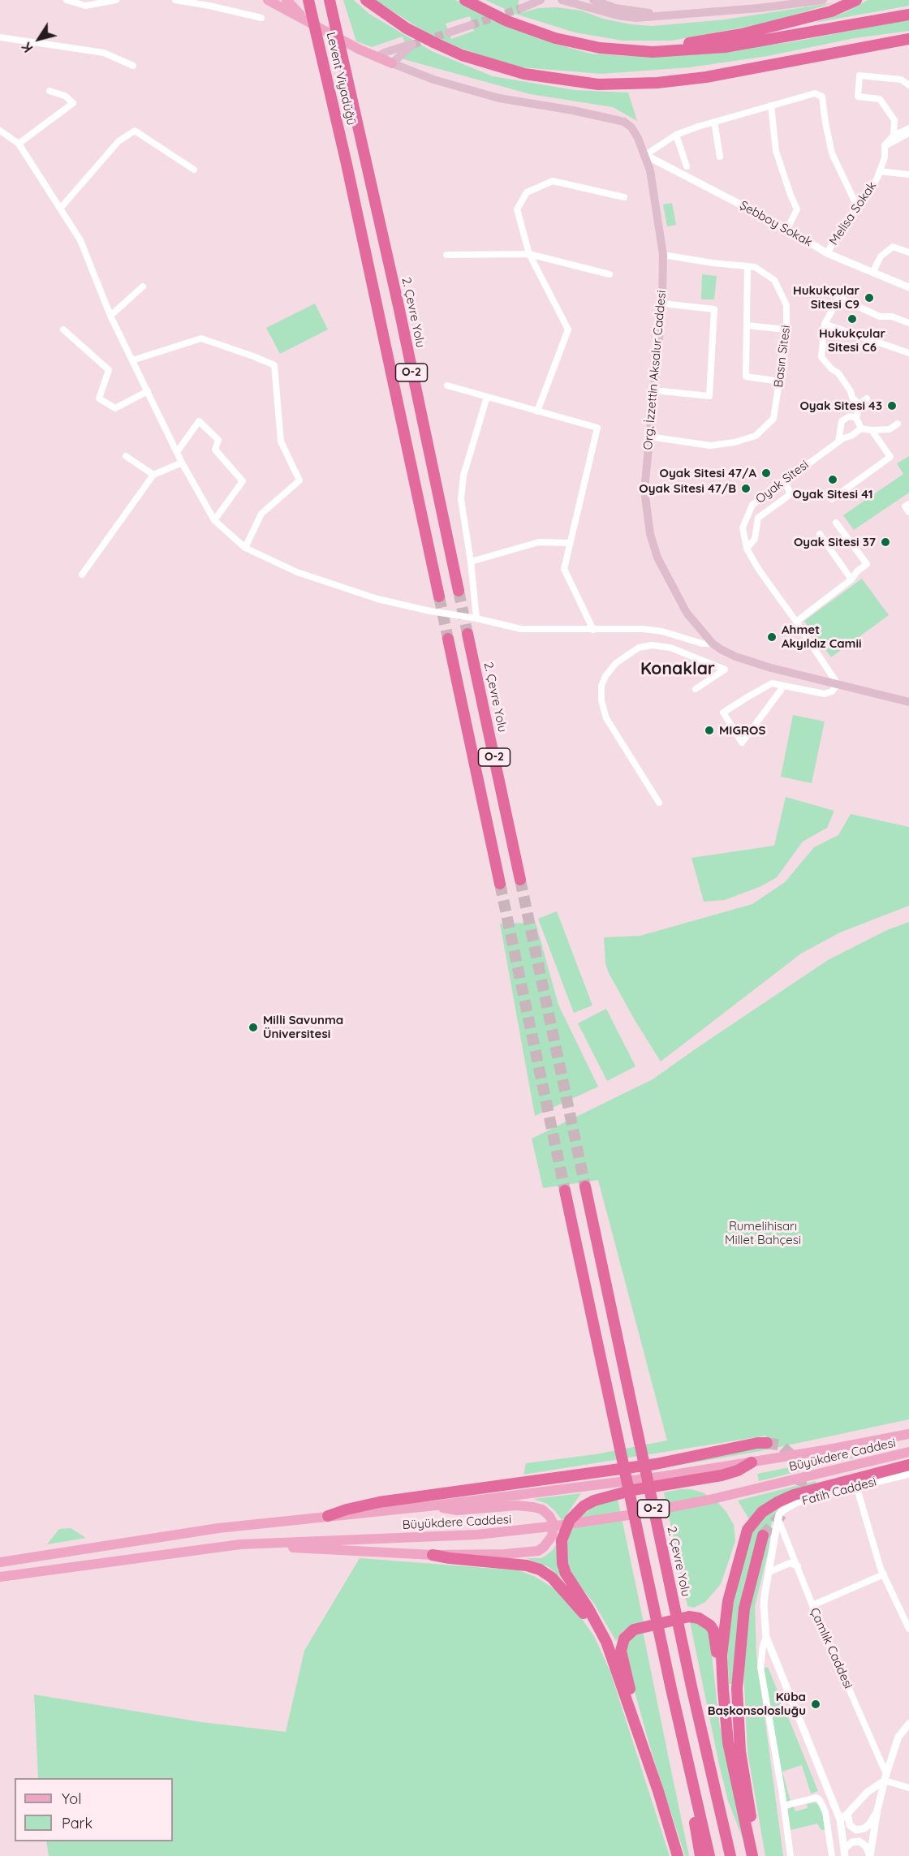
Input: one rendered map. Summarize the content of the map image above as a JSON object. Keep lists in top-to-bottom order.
{
  "streets": {
    "highway": ["Levent Viyadüğü", "2. Çevre Yolu", "O-2"],
    "main road": ["Org. İzzettin Aksalur Caddesi", "Büyükdere Caddesi"],
    "street": [
      "Melisa Sokak",
      "Şebboy Sokak",
      "Basın Sitesi",
      "Oyak Sitesi",
      "Fatih Caddesi",
      "Çamlık Caddesi"
    ]
  },
  "crossings": [
    ["Levent Viyadüğü", "2. Çevre Yolu"],
    ["Melisa Sokak", "Şebboy Sokak"],
    ["Şebboy Sokak", "Org. İzzettin Aksalur Caddesi"],
    ["Basın Sitesi", "Org. İzzettin Aksalur Caddesi"],
    ["Org. İzzettin Aksalur Caddesi", "Oyak Sitesi"],
    ["Fatih Caddesi", "Çamlık Caddesi"]
  ],
  "districts": ["Konaklar"],
  "parks": ["Rumelihisarı Millet Bahçesi"],
  "places": [
    "Hukukçular Sitesi C9",
    "Hukukçular Sitesi C6",
    "Oyak Sitesi 43",
    "Oyak Sitesi 47/A",
    "Oyak Sitesi 41",
    "Oyak Sitesi 47/B",
    "Oyak Sitesi 37",
    "Ahmet Akyıldız Camii",
    "MIGROS",
    "Milli Savunma Üniversitesi",
    "Küba Başkonsolosluğu"
  ],
  "legend": ["Yol", "Park"],
  "north": "bottom left"
}
